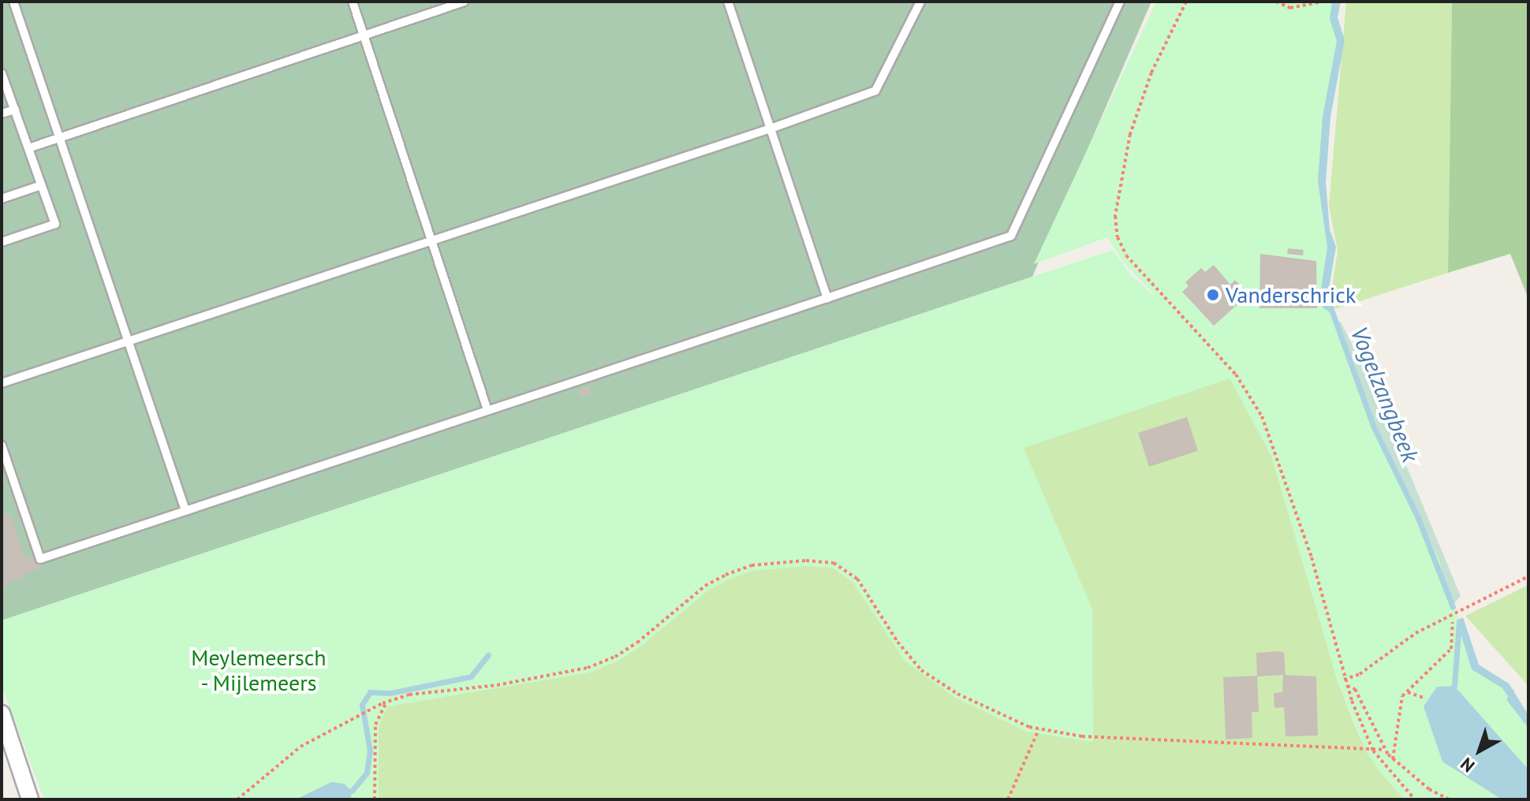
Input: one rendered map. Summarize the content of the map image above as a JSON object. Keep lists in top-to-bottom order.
{
  "water": ["Vogelzangbeek"],
  "parks": ["Meylemeersch - Mijlemeers"],
  "places": ["Vanderschrick"],
  "north": "bottom left"
}
